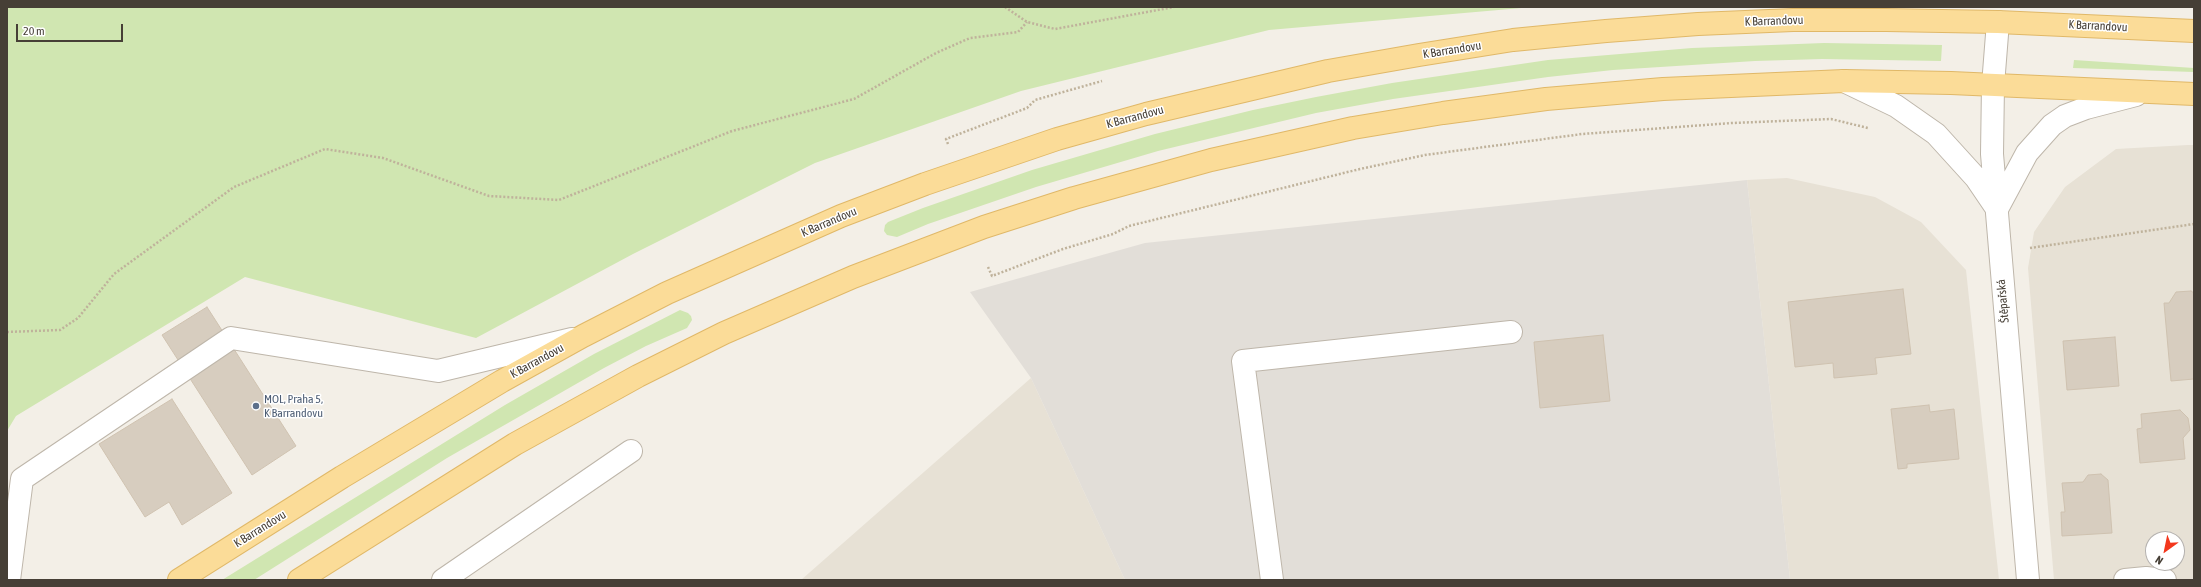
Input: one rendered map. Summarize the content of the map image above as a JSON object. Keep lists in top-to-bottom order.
{
  "streets": {
    "main road": ["K Barrandovu"],
    "street": ["Štěpařská"]
  },
  "crossings": [
    ["K Barrandovu", "Štěpařská"]
  ],
  "places": ["MOL, Praha 5, K Barrandovu"],
  "scale_bar": "20 m",
  "north": "bottom left"
}
